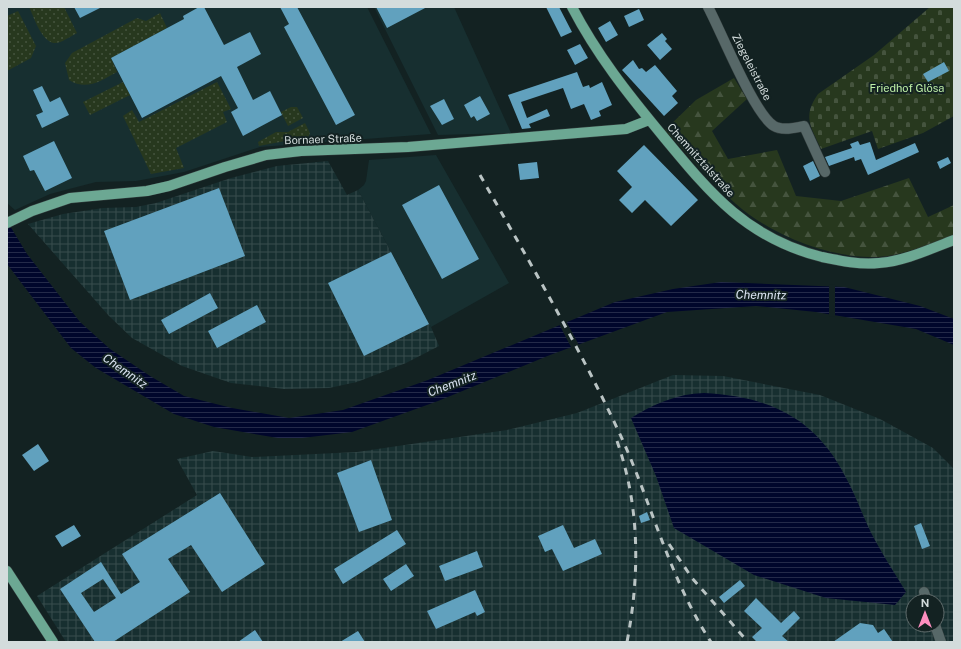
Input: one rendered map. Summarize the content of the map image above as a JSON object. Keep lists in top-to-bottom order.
{
  "streets": {
    "main road": ["Bornaer Straße", "Chemnitztalstraße"],
    "street": ["Ziegeleistraße"]
  },
  "crossings": [
    ["Bornaer Straße", "Chemnitztalstraße"]
  ],
  "water": ["Chemnitz"],
  "parks": ["Friedhof Glösa"],
  "north": "top"
}
